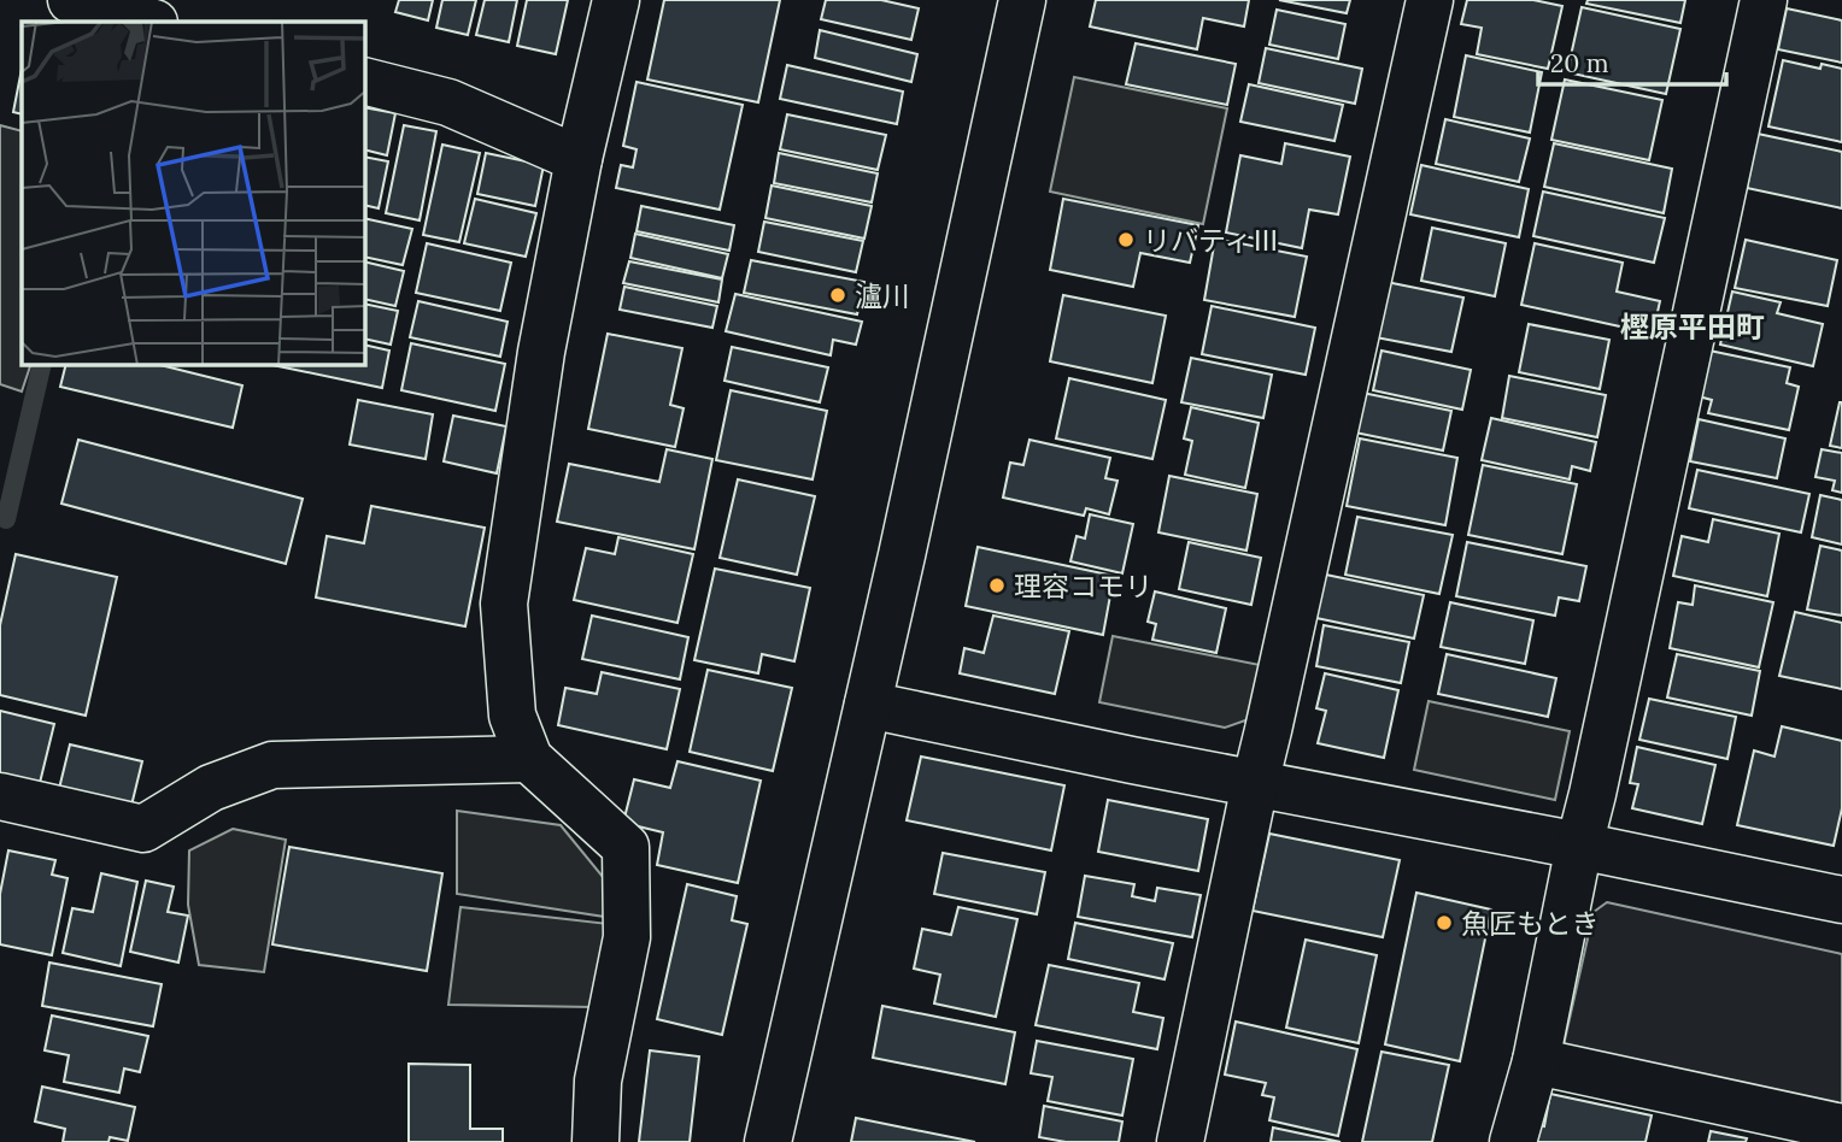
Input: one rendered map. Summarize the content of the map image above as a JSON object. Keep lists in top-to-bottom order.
{
  "districts": ["樫原平田町"],
  "places": [
    "リバティⅢ",
    "瀘川",
    "理容コモリ",
    "魚匠もとき"
  ],
  "scale_bar": "20 m"
}
